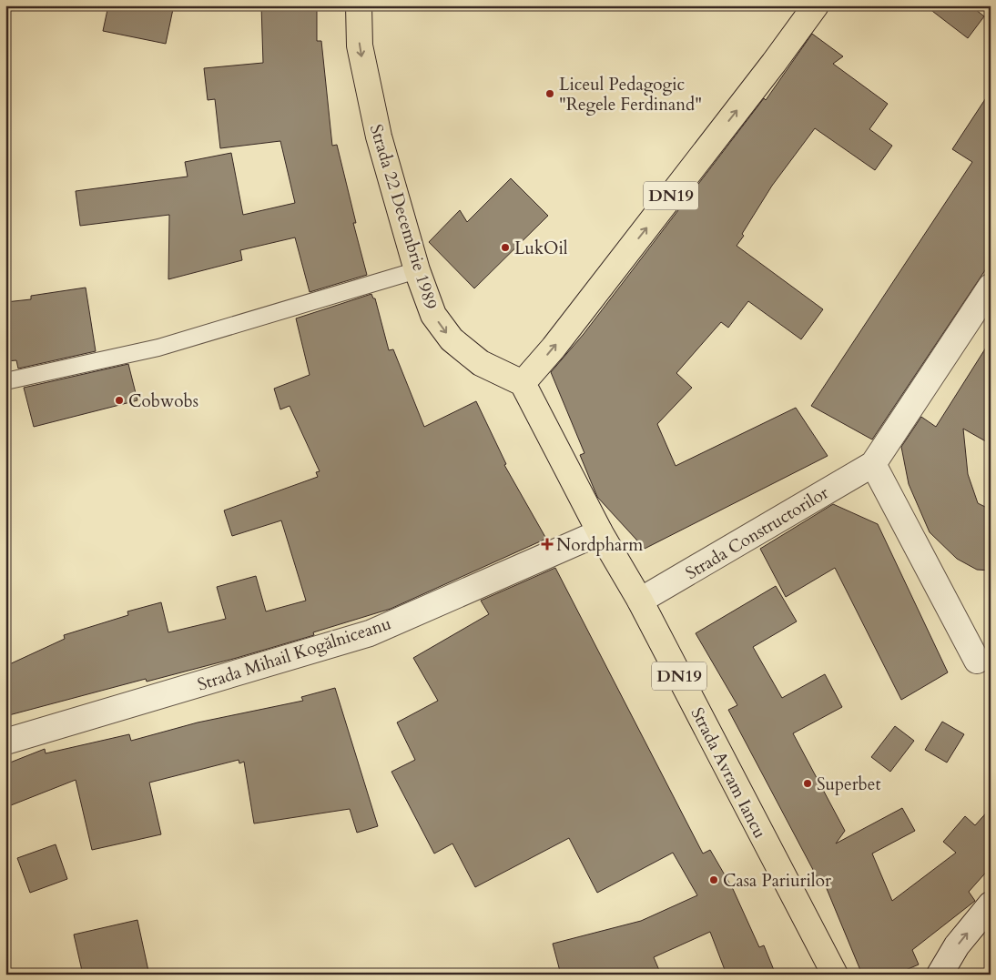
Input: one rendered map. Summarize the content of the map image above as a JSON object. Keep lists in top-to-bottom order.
{
  "streets": {
    "main road": ["DN19", "Strada 22 Decembrie 1989", "Strada Avram Iancu"],
    "street": ["Strada Constructorilor", "Strada Mihail Kogălniceanu"]
  },
  "crossings": [
    ["DN19", "Strada 22 Decembrie 1989"],
    ["DN19", "Strada Avram Iancu"],
    ["Strada 22 Decembrie 1989", "Strada Avram Iancu"],
    ["Strada Constructorilor", "Strada Avram Iancu"],
    ["Strada Mihail Kogălniceanu", "Strada Avram Iancu"]
  ],
  "one_way": ["Strada 22 Decembrie 1989"],
  "places": {
    "other": [
      "Liceul Pedagogic \"Regele Ferdinand\"",
      "LukOil",
      "Cobwobs",
      "Superbet",
      "Casa Pariurilor"
    ],
    "health": ["Nordpharm"]
  }
}
